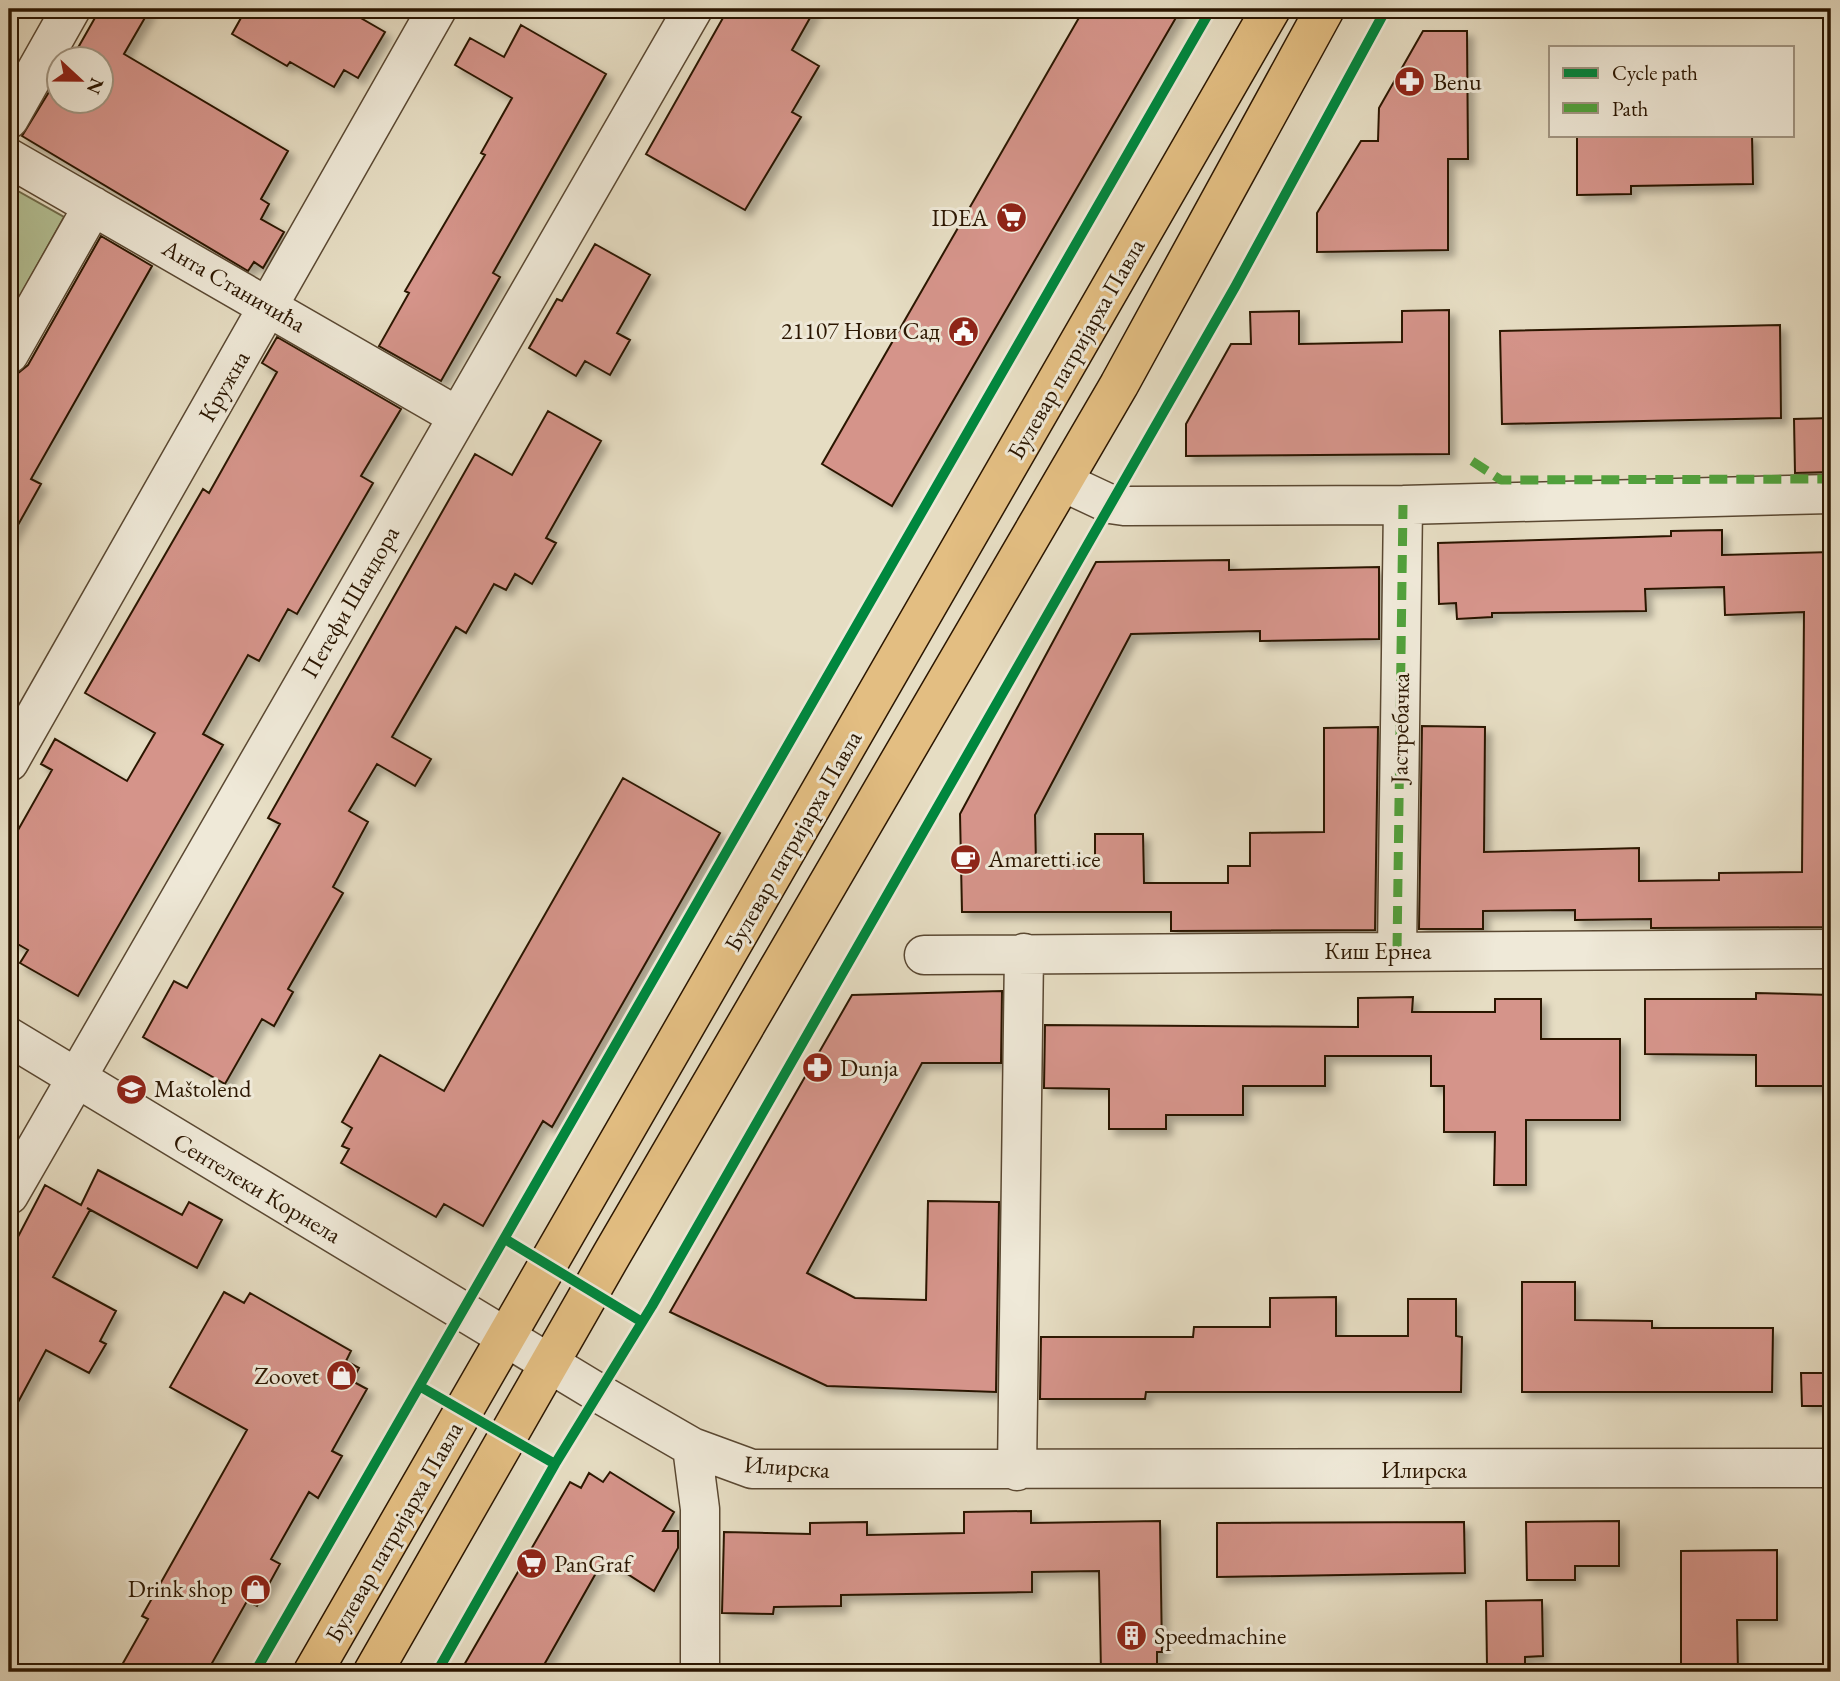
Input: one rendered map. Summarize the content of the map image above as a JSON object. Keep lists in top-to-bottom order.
{
  "streets": {
    "main road": ["Булевар патријарха Павла"],
    "street": [
      "Анта Станичића",
      "Кружна",
      "Петефи Шандора",
      "Јастребачка",
      "Киш Ернеа",
      "Сентелеки Корнела",
      "Илирска"
    ]
  },
  "crossings": [
    ["Анта Станичића", "Кружна"],
    ["Анта Станичића", "Петефи Шандора"],
    ["Булевар патријарха Павла", "Сентелеки Корнела"],
    ["Булевар патријарха Павла", "Илирска"],
    ["Петефи Шандора", "Сентелеки Корнела"],
    ["Јастребачка", "Киш Ернеа"],
    ["Сентелеки Корнела", "Илирска"]
  ],
  "places": {
    "pharmacy": ["Benu", "Dunja"],
    "supermarket": ["IDEA", "PanGraf"],
    "public building": ["21107 Нови Сад"],
    "cafe": ["Amaretti ice"],
    "school or university": ["Maštolend"],
    "shop": ["Zoovet", "Drink shop"],
    "building": ["Speedmachine"]
  },
  "legend": ["Cycle path", "Path"],
  "north": "right"
}
